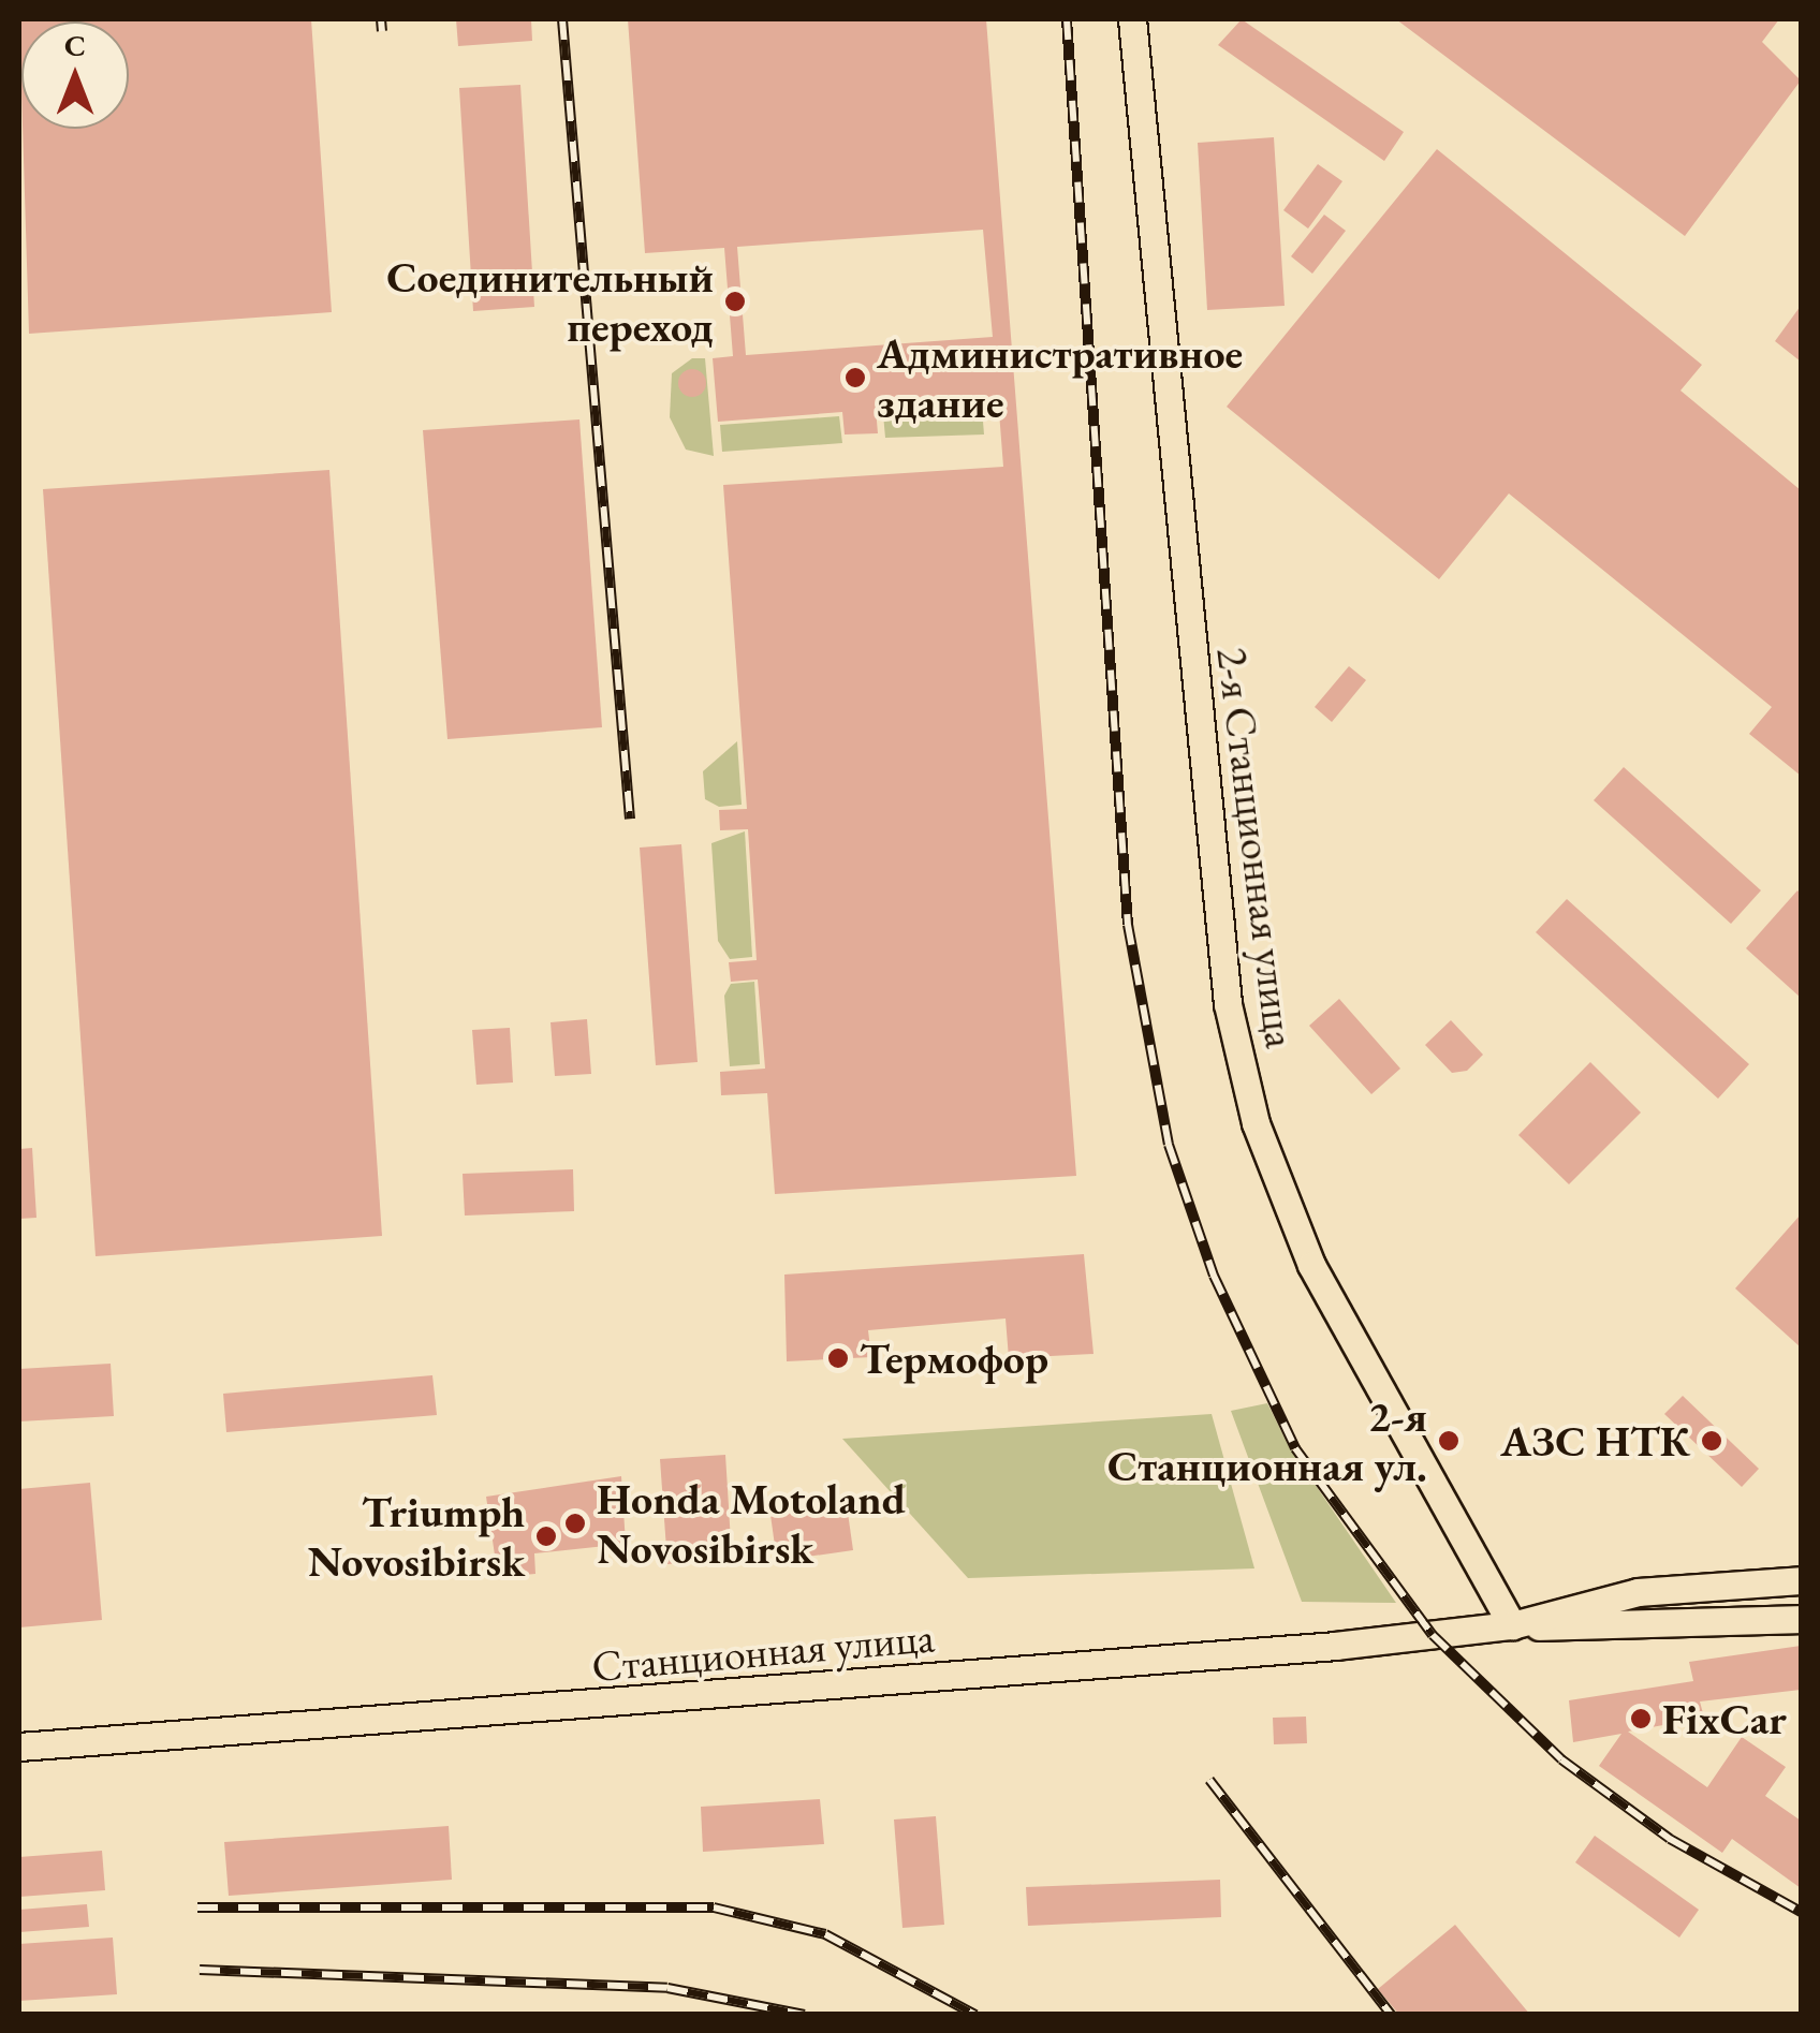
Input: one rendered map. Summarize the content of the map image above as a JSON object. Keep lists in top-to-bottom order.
{
  "streets": {
    "main road": ["2-я Станционная улица", "Станционная улица"]
  },
  "crossings": [
    ["2-я Станционная улица", "Станционная улица"]
  ],
  "places": [
    "Соединительный переход",
    "Административное здание",
    "Термофор",
    "2-я Станционная ул.",
    "АЗС НТК",
    "Honda Motoland Novosibirsk",
    "Triumph Novosibirsk",
    "FixCar"
  ],
  "north": "top"
}
